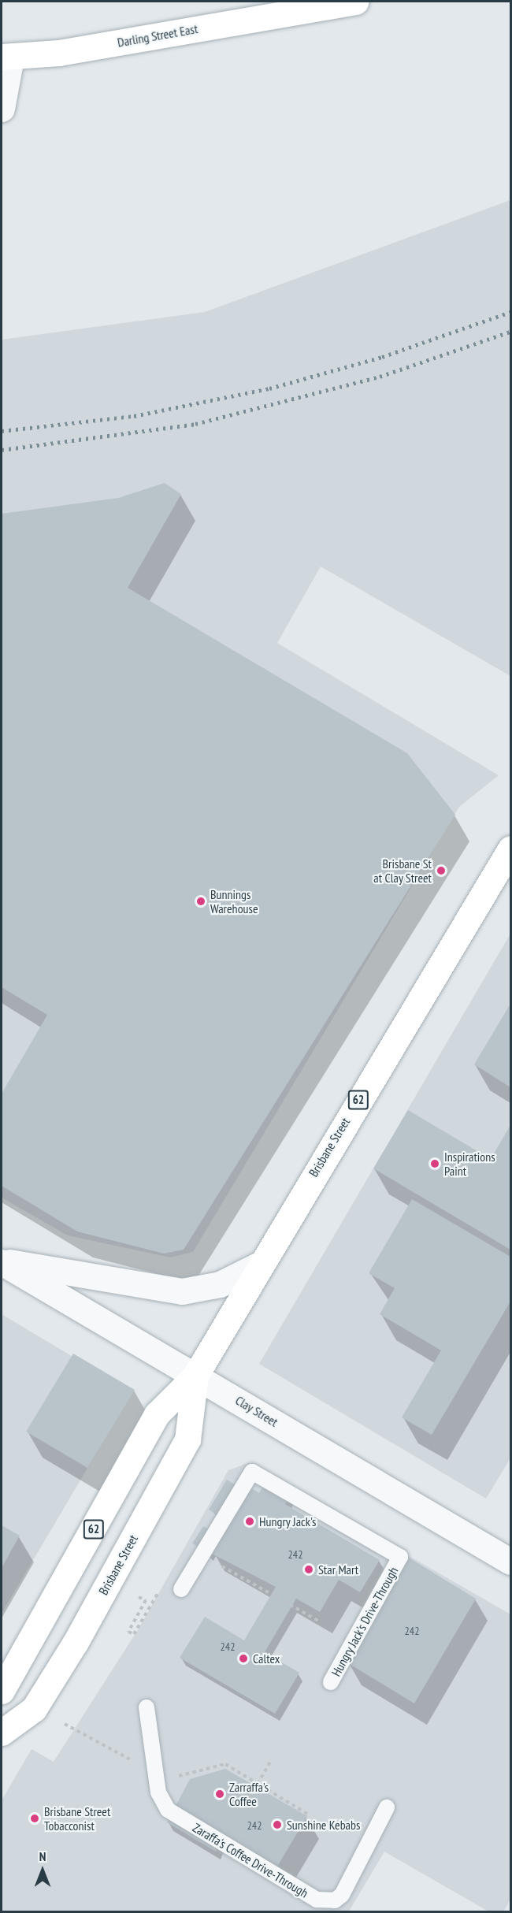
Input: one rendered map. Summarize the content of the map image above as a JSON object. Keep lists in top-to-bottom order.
{
  "streets": {
    "main road": ["Darling Street East", "62", "Brisbane Street"],
    "street": ["Clay Street"],
    "lane": ["Hungry Jack's Drive-Through", "Zaraffa's Coffee Drive-Through"]
  },
  "crossings": [
    ["Brisbane Street", "Clay Street"]
  ],
  "places": [
    "Brisbane St at Clay Street",
    "Bunnings Warehouse",
    "Inspirations Paint",
    "Hungry Jack's",
    "Star Mart",
    "Caltex",
    "Zarraffa's Coffee",
    "Brisbane Street Tobacconist",
    "Sunshine Kebabs"
  ],
  "house_numbers": [
    "242",
    "242",
    "242",
    "242"
  ],
  "north": "top"
}
